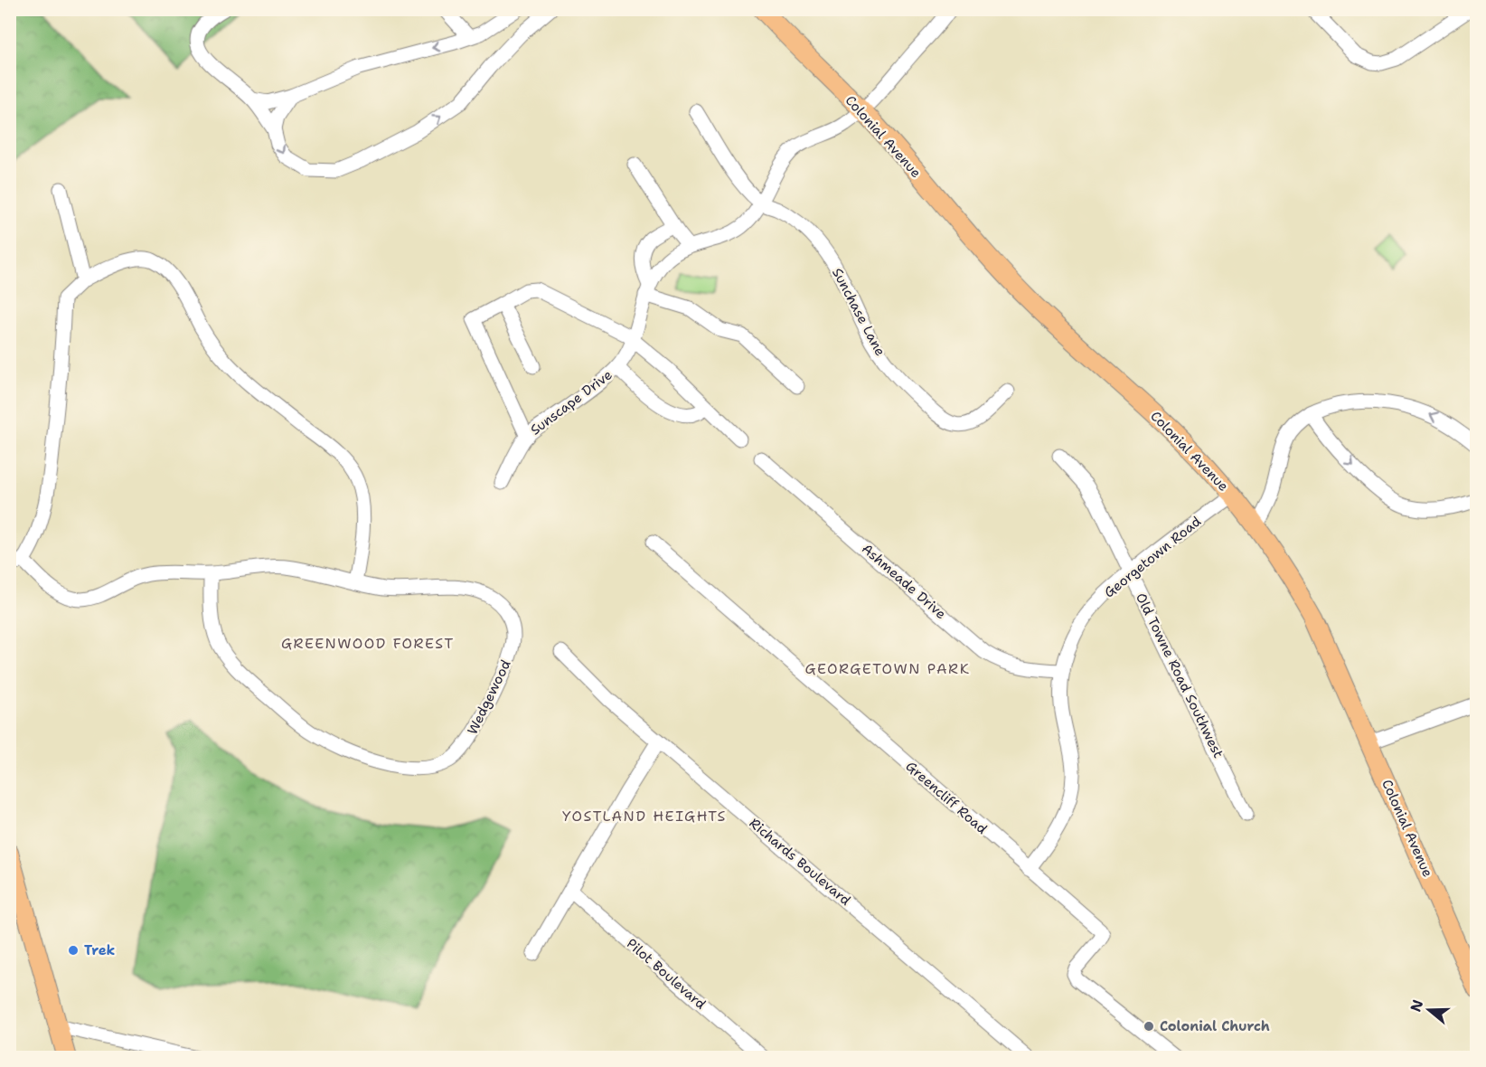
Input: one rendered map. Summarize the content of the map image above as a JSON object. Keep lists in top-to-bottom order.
{
  "streets": {
    "main road": ["Colonial Avenue"],
    "street": [
      "Sunchase Lane",
      "Sunscape Drive",
      "Georgetown Road",
      "Ashmeade Drive",
      "Old Towne Road Southwest",
      "Wedgewood",
      "Greencliff Road",
      "Richards Boulevard",
      "Pilot Boulevard"
    ]
  },
  "crossings": [
    ["Colonial Avenue", "Sunscape Drive"],
    ["Colonial Avenue", "Georgetown Road"],
    ["Sunchase Lane", "Sunscape Drive"],
    ["Georgetown Road", "Ashmeade Drive"],
    ["Georgetown Road", "Old Towne Road Southwest"],
    ["Georgetown Road", "Greencliff Road"]
  ],
  "districts": ["GREENWOOD FOREST", "GEORGETOWN PARK", "YOSTLAND HEIGHTS"],
  "places": ["Trek", "Colonial Church"],
  "north": "left"
}
